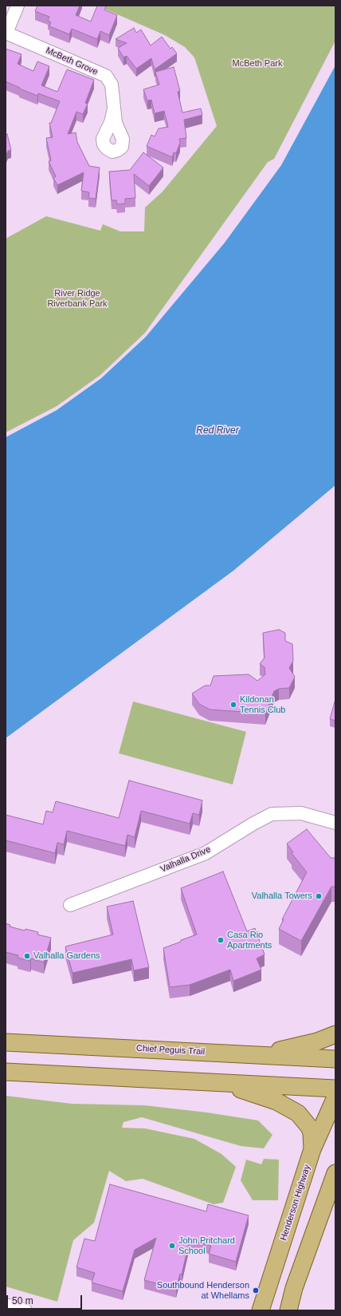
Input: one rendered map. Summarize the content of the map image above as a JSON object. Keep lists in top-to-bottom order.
{
  "streets": {
    "main road": ["Chief Peguis Trail", "Henderson Highway"],
    "street": ["McBeth Grove", "Valhalla Drive"]
  },
  "water": ["Red River"],
  "parks": ["McBeth Park", "River Ridge Riverbank Park"],
  "places": [
    "Kildonan Tennis Club",
    "Valhalla Towers",
    "Casa Rio Apartments",
    "Valhalla Gardens",
    "John Pritchard School",
    "Southbound Henderson at Whellams"
  ],
  "scale_bar": "50 m"
}
